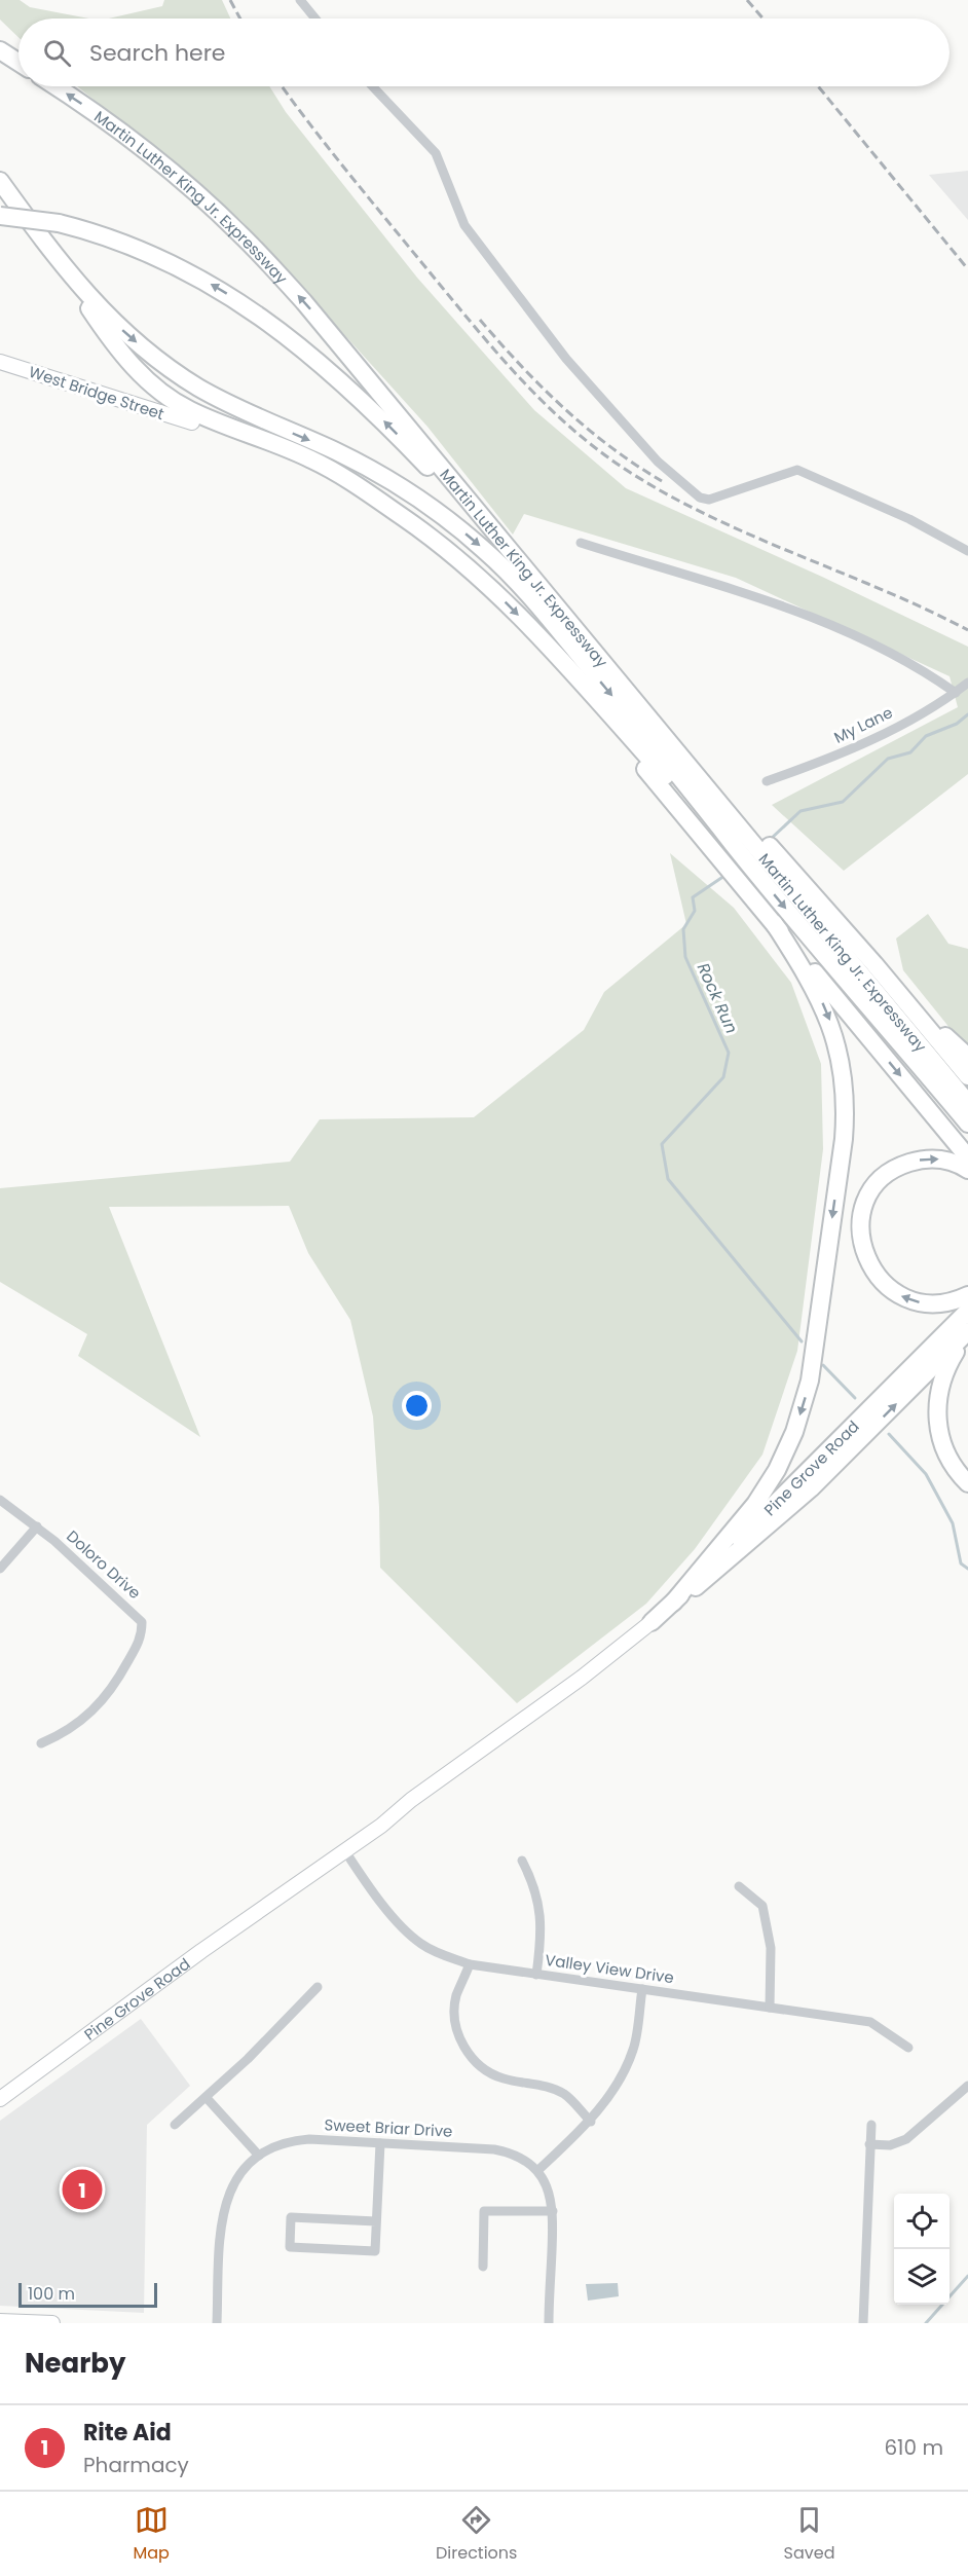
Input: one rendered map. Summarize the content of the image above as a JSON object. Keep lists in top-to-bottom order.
{
  "streets": {
    "highway": ["Martin Luther King Jr. Expressway", "Pine Grove Road"],
    "main road": ["West Bridge Street"],
    "street": [
      "My Lane",
      "Doloro Drive",
      "Valley View Drive",
      "Sweet Briar Drive"
    ]
  },
  "crossings": [
    ["Pine Grove Road", "Valley View Drive"]
  ],
  "water": ["Rock Run"],
  "scale_bar": "100 m",
  "page": {
    "search": "Search here",
    "pins": "1",
    "scale": "100 m",
    "heading": "Nearby",
    "list": [
      {
        "mark": "1",
        "name": "Rite Aid",
        "note": "Pharmacy",
        "value": "610 m"
      }
    ],
    "nav": ["Map", "Directions", "Saved"]
  }
}
